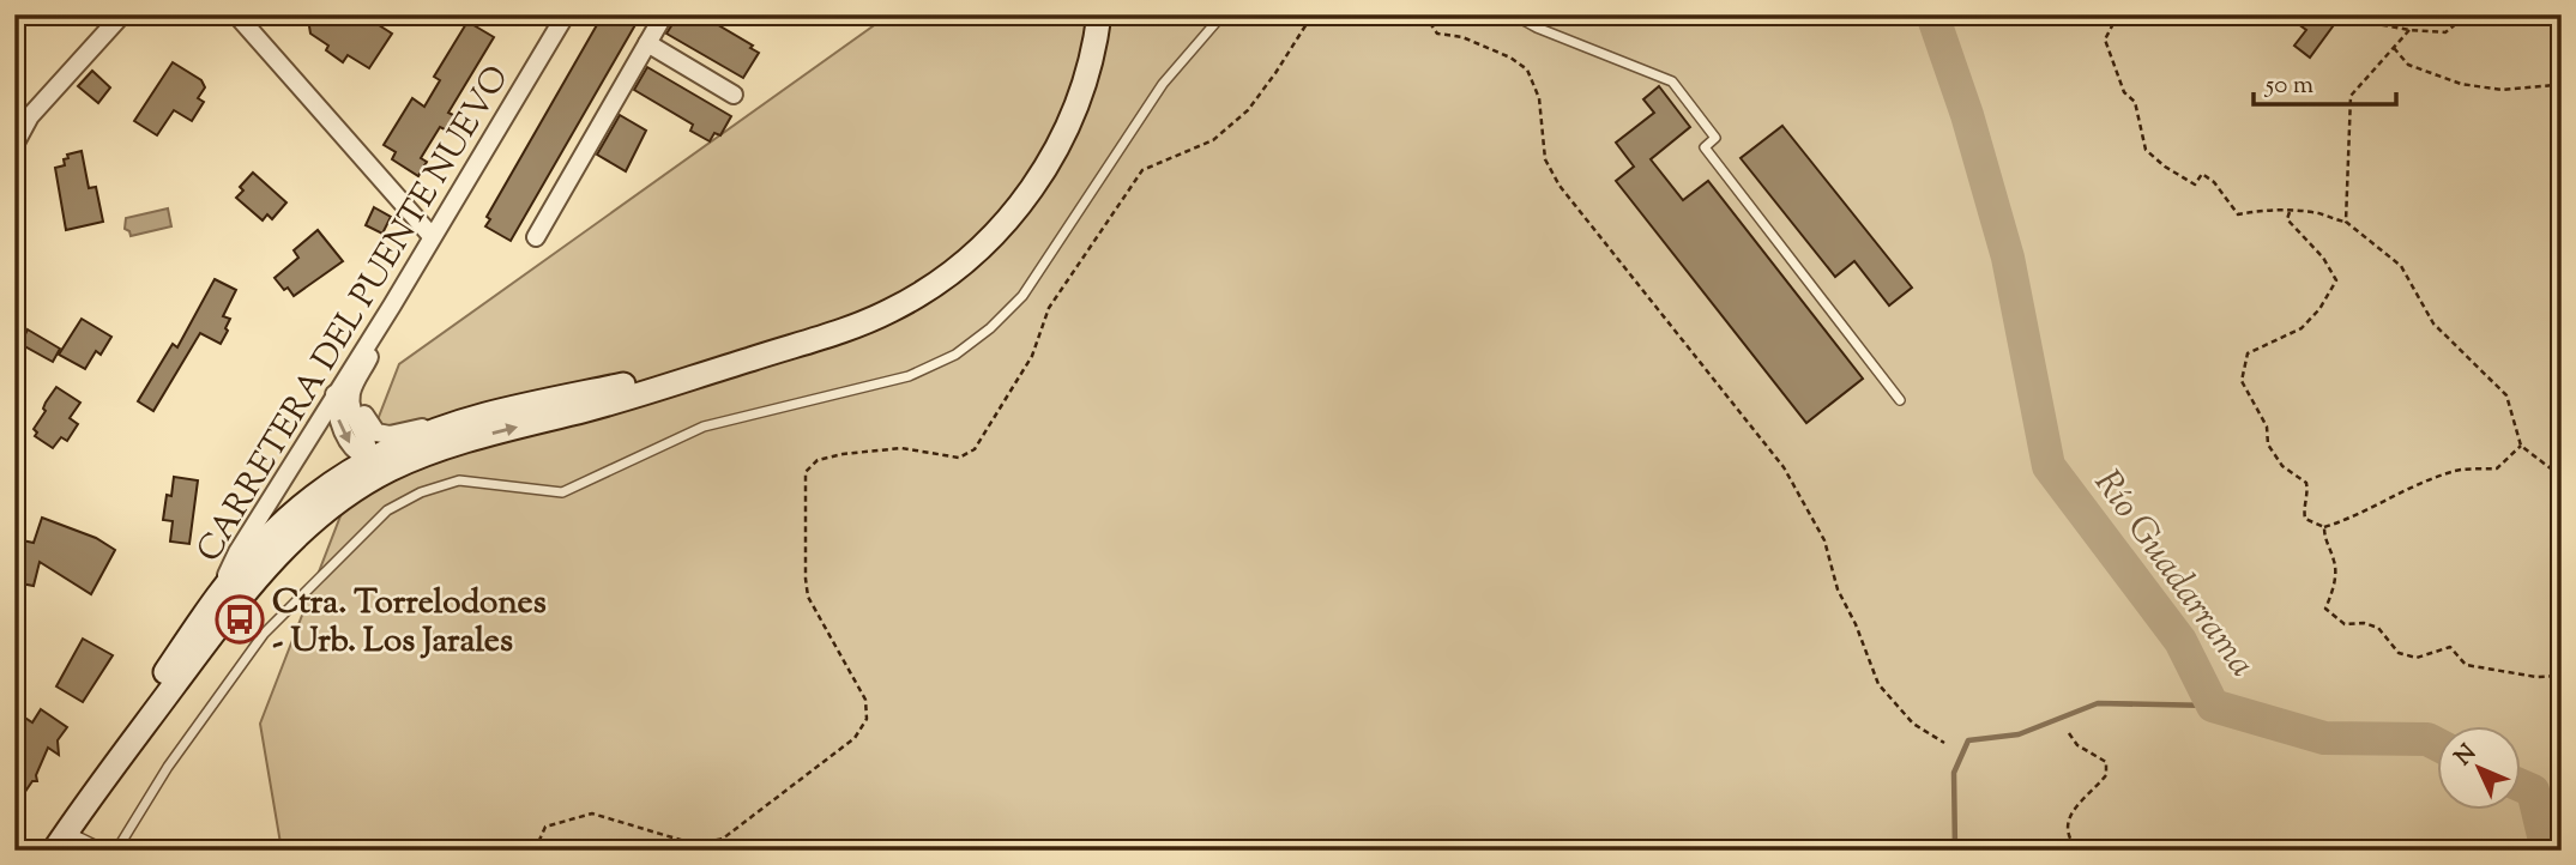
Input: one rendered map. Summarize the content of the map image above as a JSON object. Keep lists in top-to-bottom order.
{
  "streets": {
    "street": ["CARRETERA DEL PUENTE NUEVO"]
  },
  "water": ["Río Guadarrama"],
  "places": {
    "bus stop": ["Ctra. Torrelodones - Urb. Los Jarales"]
  },
  "scale_bar": "50 m",
  "north": "top left"
}
